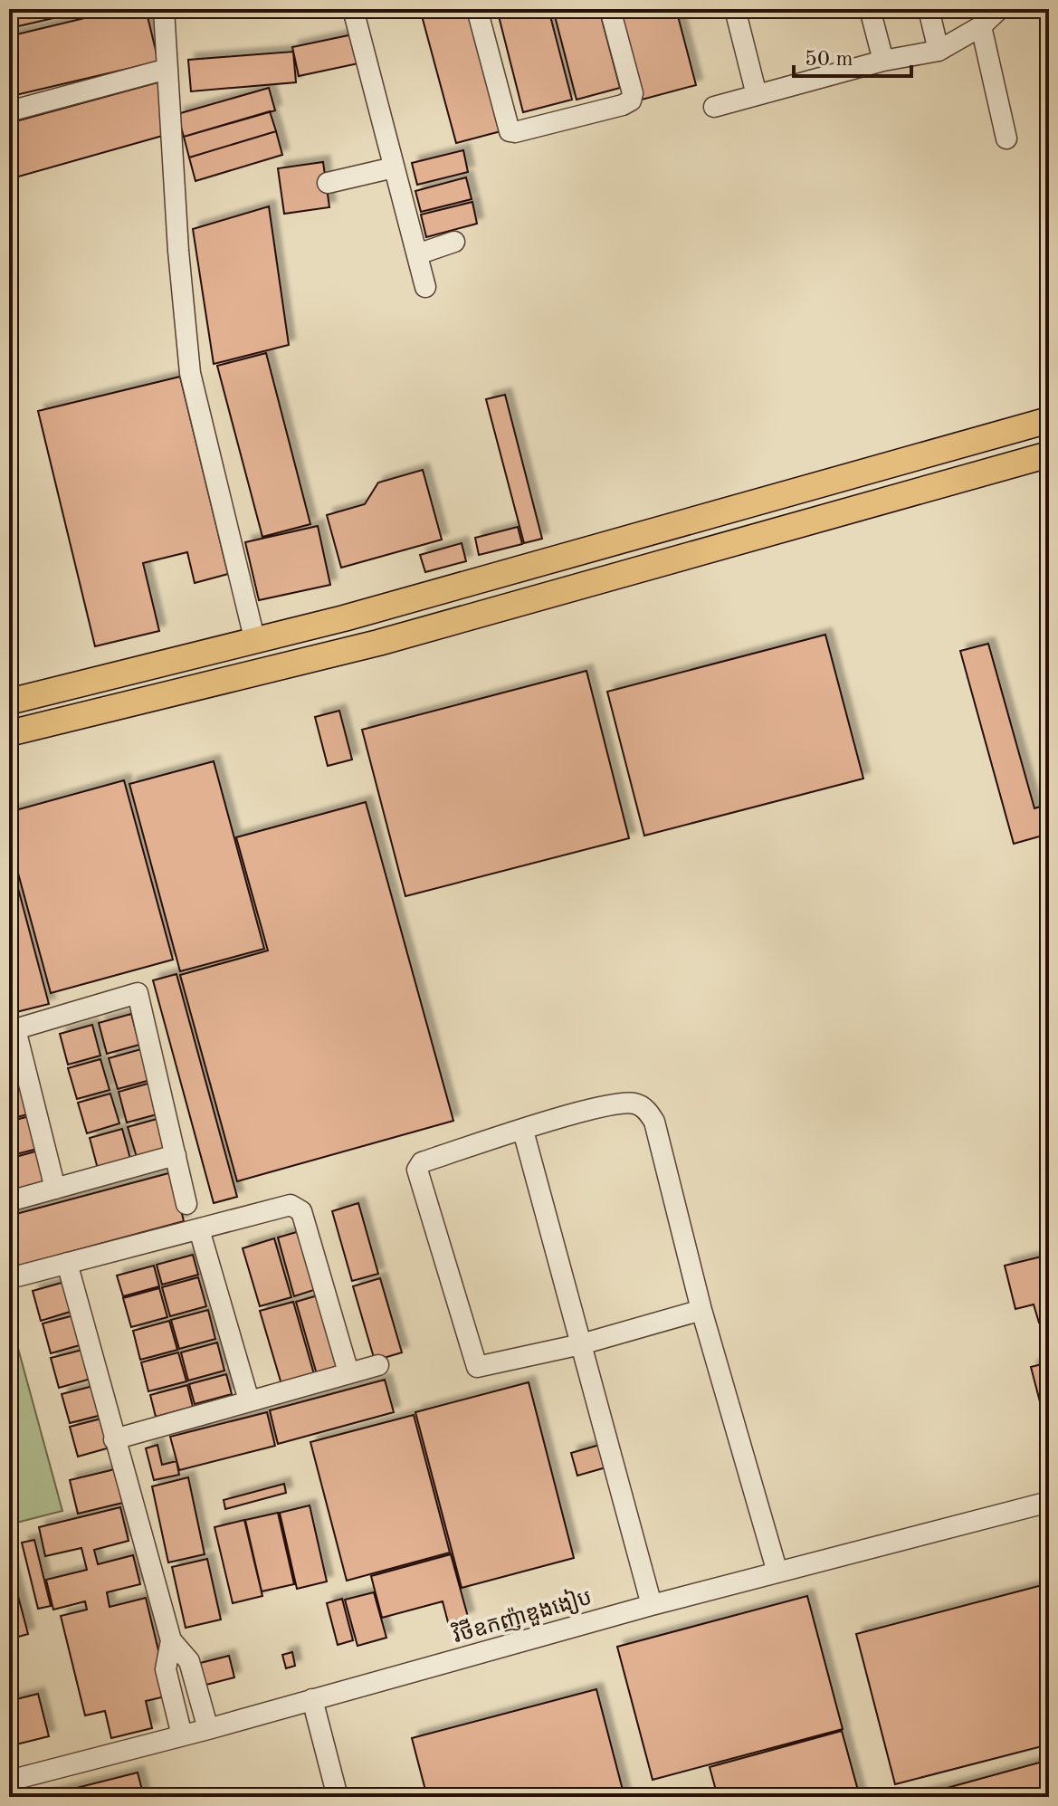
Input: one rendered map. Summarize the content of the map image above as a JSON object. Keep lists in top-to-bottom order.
{
  "streets": {
    "street": ["វិថីឧកញ៉ាឌួងងៀប"]
  },
  "scale_bar": "50 m"
}
